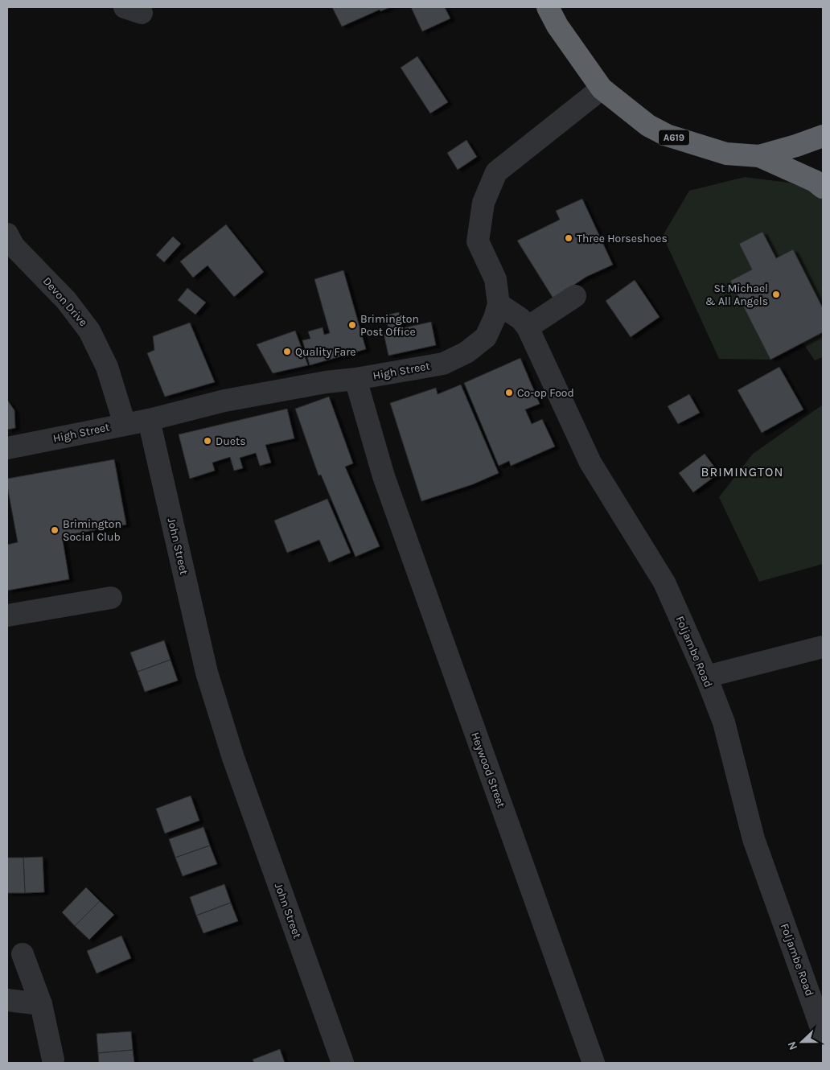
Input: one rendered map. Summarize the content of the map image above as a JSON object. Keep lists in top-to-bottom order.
{
  "streets": {
    "highway": ["A619"],
    "street": [
      "Devon Drive",
      "High Street",
      "John Street",
      "Foljambe Road",
      "Heywood Street"
    ]
  },
  "crossings": [
    ["A619", "High Street"],
    ["Devon Drive", "High Street"],
    ["High Street", "John Street"],
    ["High Street", "Foljambe Road"],
    ["High Street", "Heywood Street"]
  ],
  "districts": ["BRIMINGTON"],
  "places": [
    "Three Horseshoes",
    "St Michael & All Angels",
    "Brimington Post Office",
    "Quality Fare",
    "Co-op Food",
    "Duets",
    "Brimington Social Club"
  ],
  "north": "left"
}
